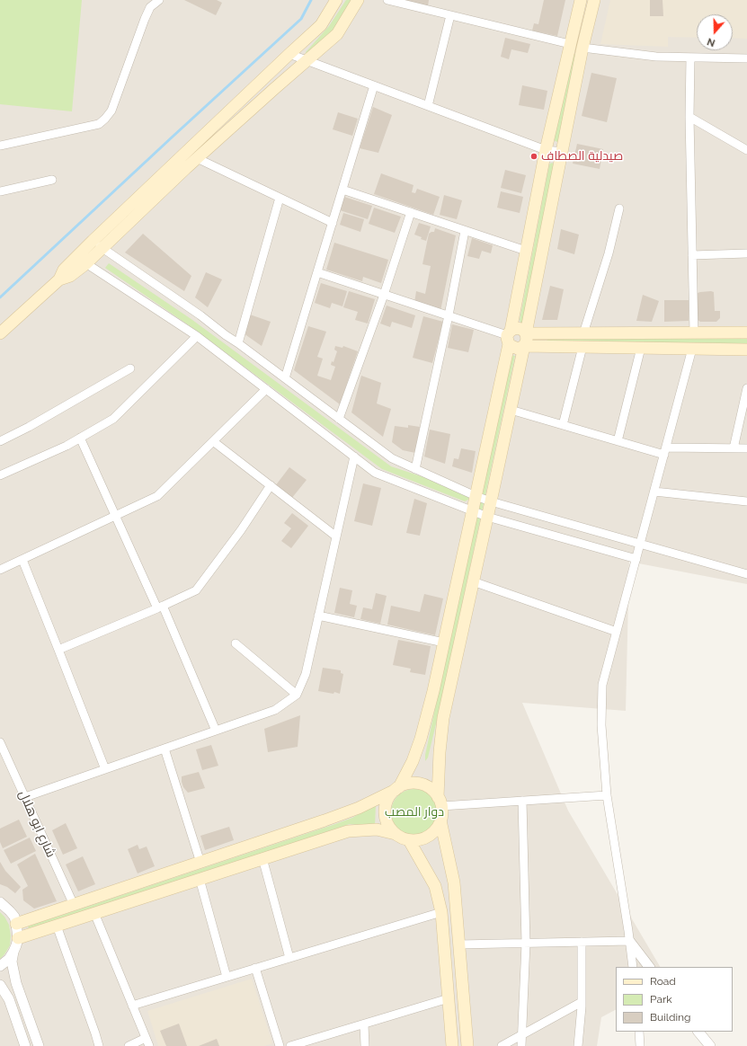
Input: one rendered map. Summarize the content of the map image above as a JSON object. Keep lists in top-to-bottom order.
{
  "streets": {
    "street": ["شارع ابو هلال"]
  },
  "parks": ["دوار المصب"],
  "places": ["صيدلية الصطاف"],
  "legend": ["Road", "Park", "Building"],
  "north": "bottom"
}
